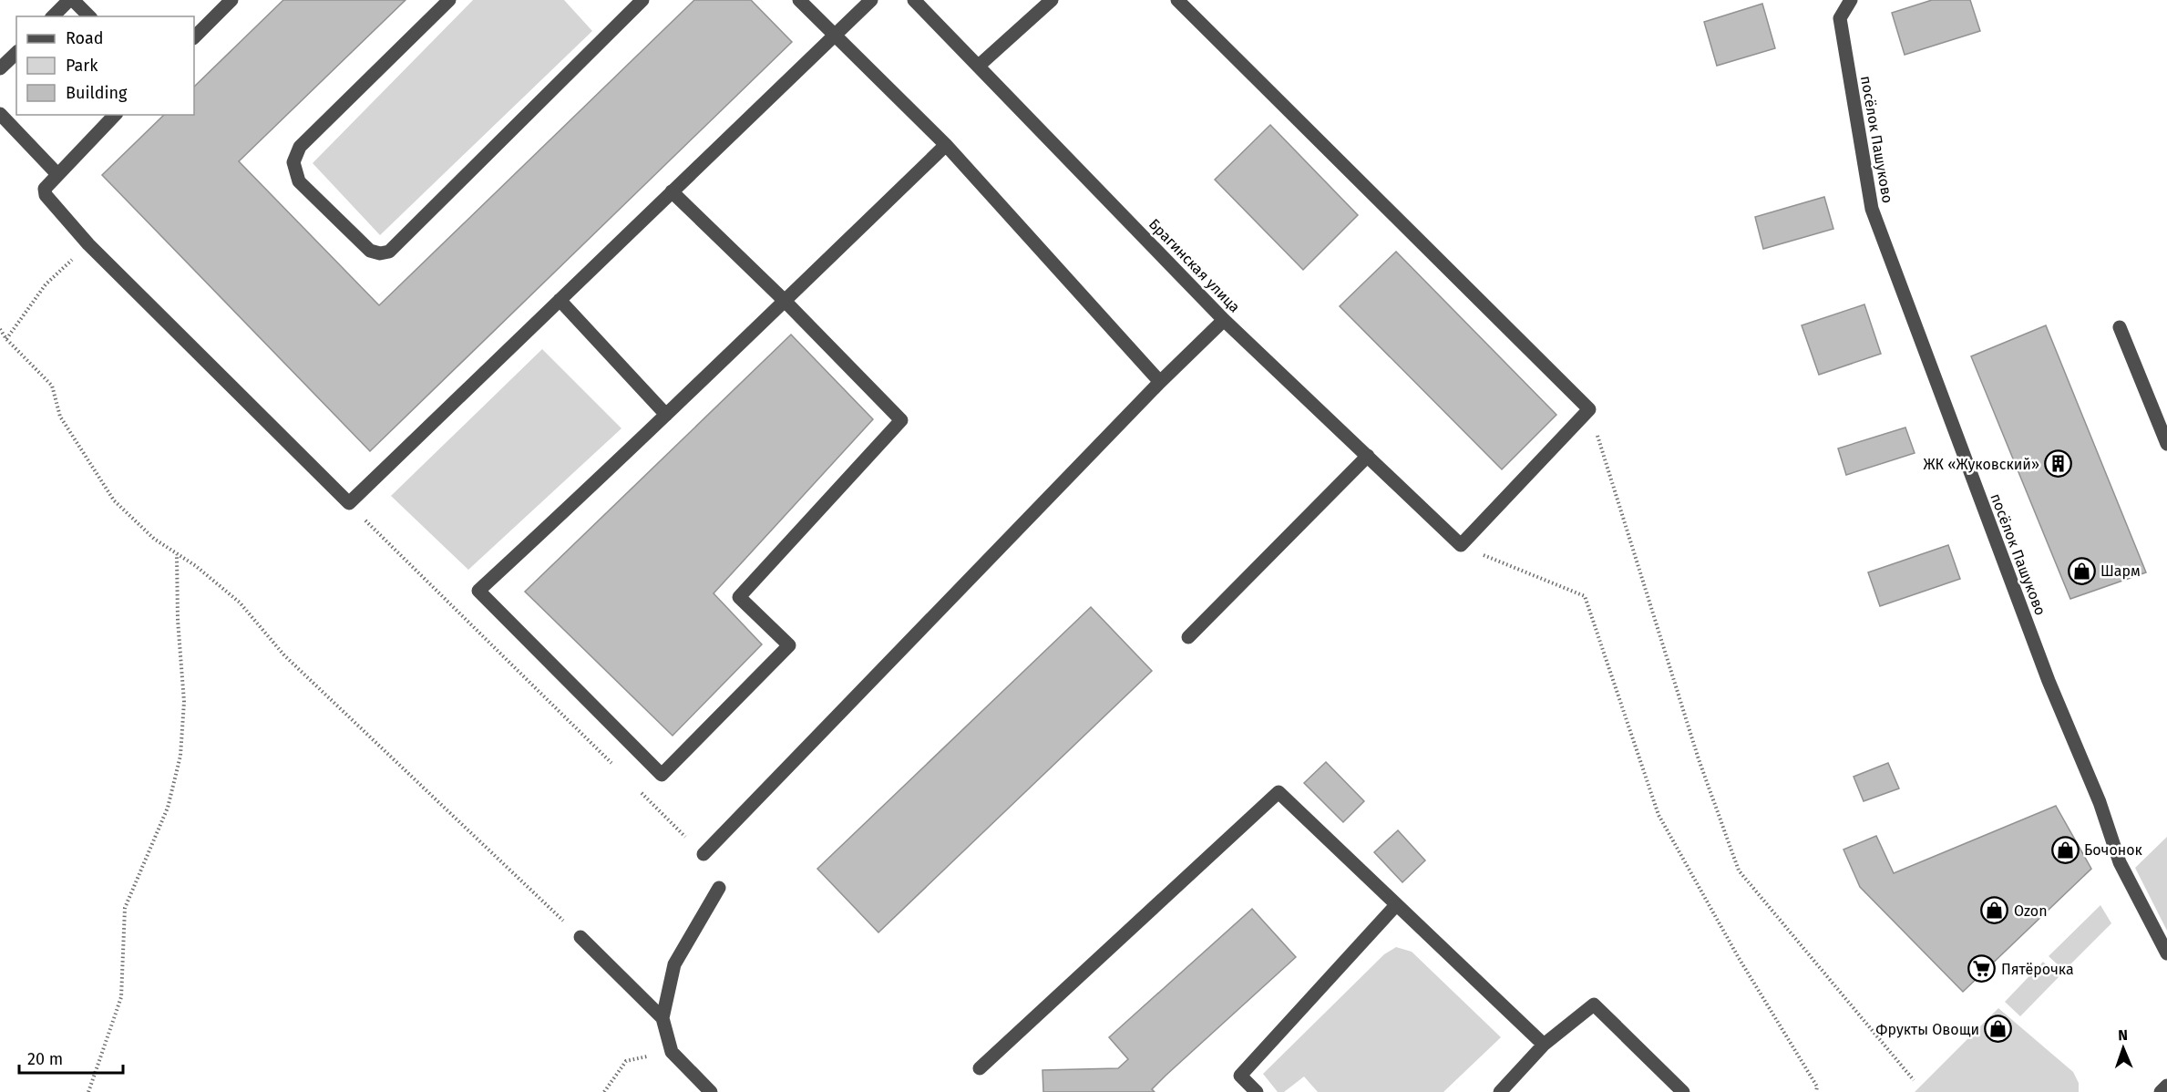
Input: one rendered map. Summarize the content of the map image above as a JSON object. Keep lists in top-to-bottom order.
{
  "streets": {
    "street": ["посёлок Пашуково", "Брагинская улица"]
  },
  "places": {
    "building": ["ЖК «Жуковский»"],
    "shop": [
      "Шарм",
      "Бочонок",
      "Ozon",
      "Фрукты Овощи"
    ],
    "supermarket": ["Пятёрочка"]
  },
  "legend": ["Road", "Park", "Building"],
  "scale_bar": "20 m",
  "north": "top"
}
